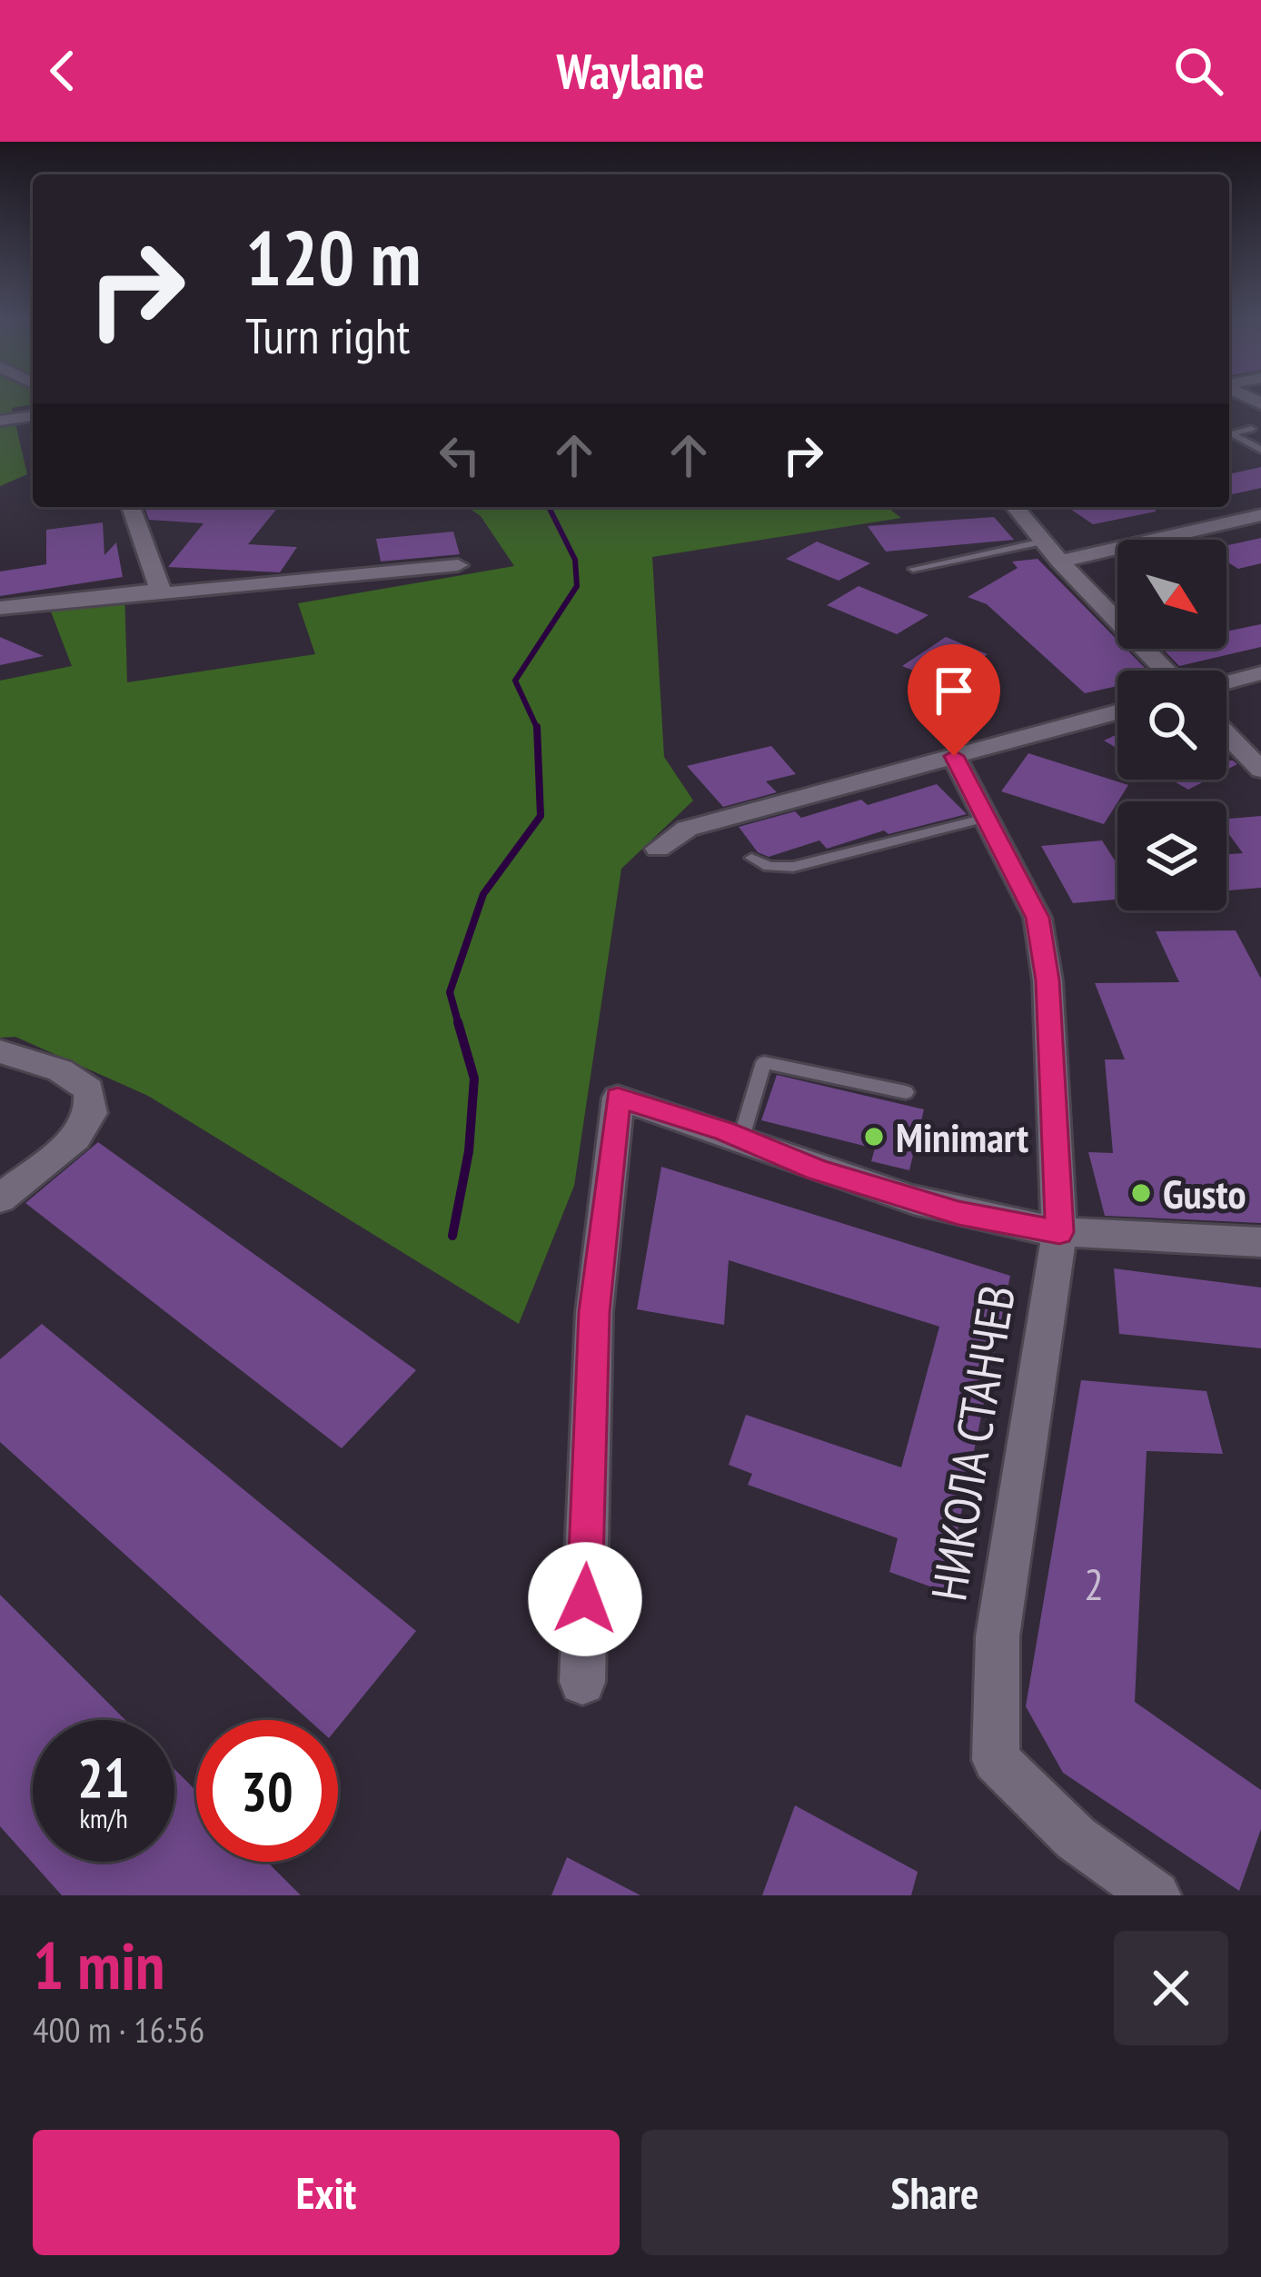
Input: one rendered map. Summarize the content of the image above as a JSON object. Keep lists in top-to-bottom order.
{
  "streets": {
    "street": ["НИКОЛА СТАНЧЕВ"]
  },
  "places": ["Minimart", "Gusto"],
  "house_numbers": ["2"],
  "north": "bottom right",
  "page": {
    "header": "Waylane",
    "turn": ["120 m", "Turn right"],
    "speed": "21 km/h",
    "limit": "30",
    "heading": ["1 min", "400 m · 16:56"],
    "buttons": ["Exit", "Share"]
  }
}
